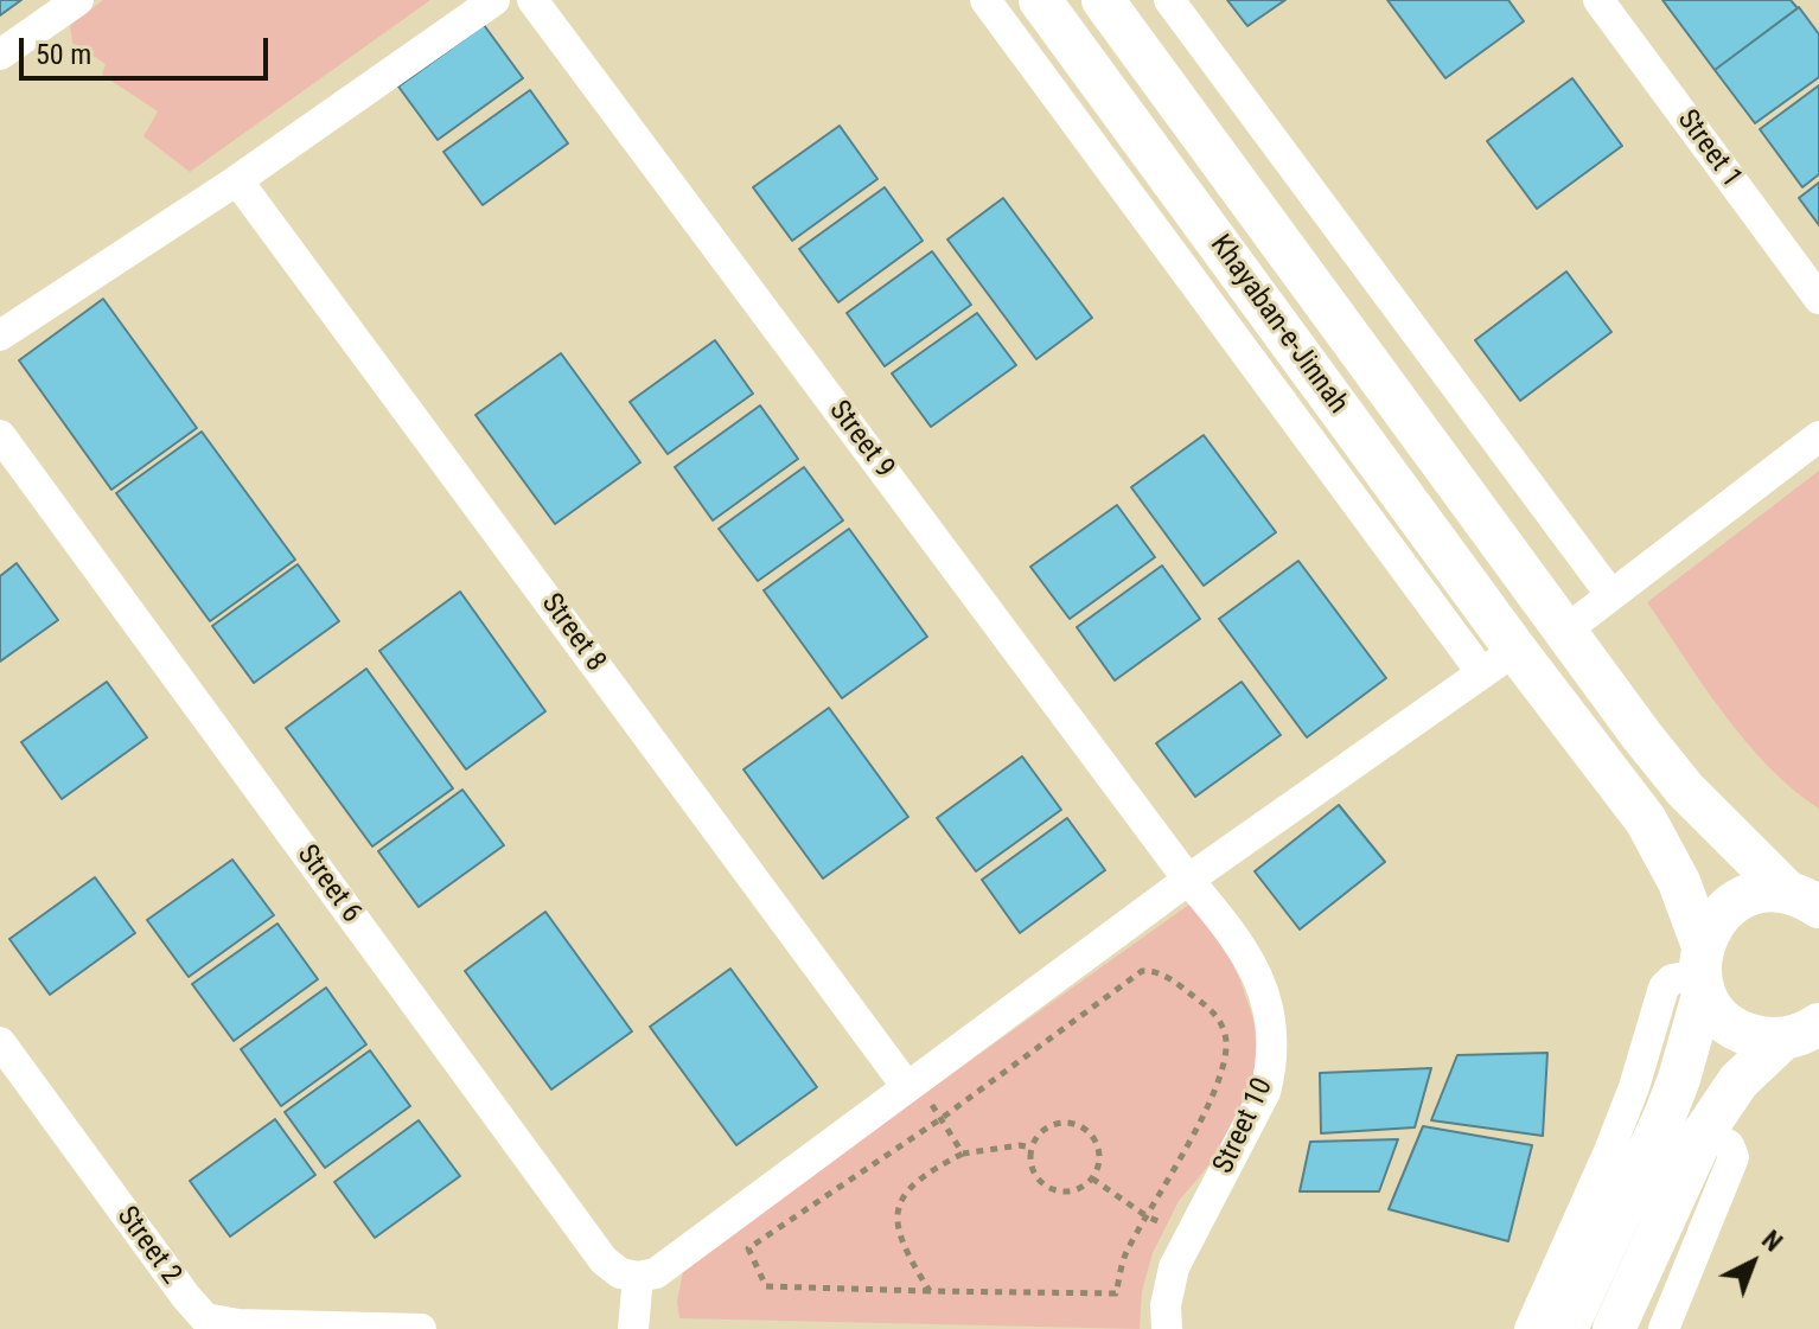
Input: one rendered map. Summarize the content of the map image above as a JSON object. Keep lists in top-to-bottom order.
{
  "streets": {
    "main road": ["Khayaban-e-Jinnah"],
    "street": [
      "Street 1",
      "Street 9",
      "Street 8",
      "Street 6",
      "Street 10",
      "Street 2"
    ]
  },
  "crossings": [
    ["Street 9", "Street 10"]
  ],
  "scale_bar": "50 m",
  "north": "top right"
}
